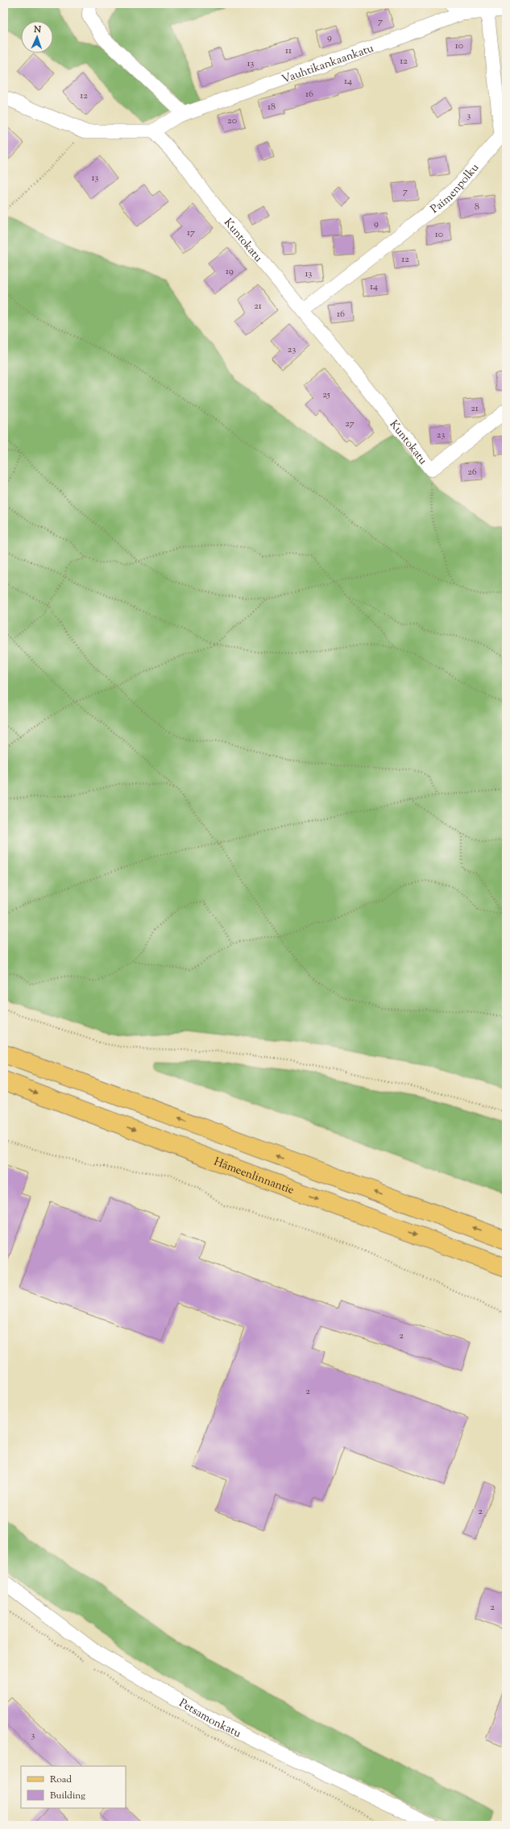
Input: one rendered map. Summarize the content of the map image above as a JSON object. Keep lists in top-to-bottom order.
{
  "streets": {
    "main road": ["Hämeenlinnantie"],
    "street": [
      "Vauhtikankaankatu",
      "Paimenpolku",
      "Kuntokatu",
      "Petsamonkatu"
    ]
  },
  "crossings": [
    ["Vauhtikankaankatu", "Paimenpolku"],
    ["Vauhtikankaankatu", "Kuntokatu"],
    ["Paimenpolku", "Kuntokatu"]
  ],
  "house_numbers": [
    "7",
    "9",
    "10",
    "11",
    "12",
    "13",
    "14",
    "16",
    "12",
    "18",
    "3",
    "20",
    "13",
    "7",
    "8",
    "9",
    "17",
    "10",
    "12",
    "19",
    "13",
    "14",
    "21",
    "16",
    "23",
    "25",
    "21",
    "27",
    "23",
    "26",
    "2",
    "2",
    "2",
    "2",
    "3"
  ],
  "legend": ["Road", "Building"],
  "north": "top"
}
